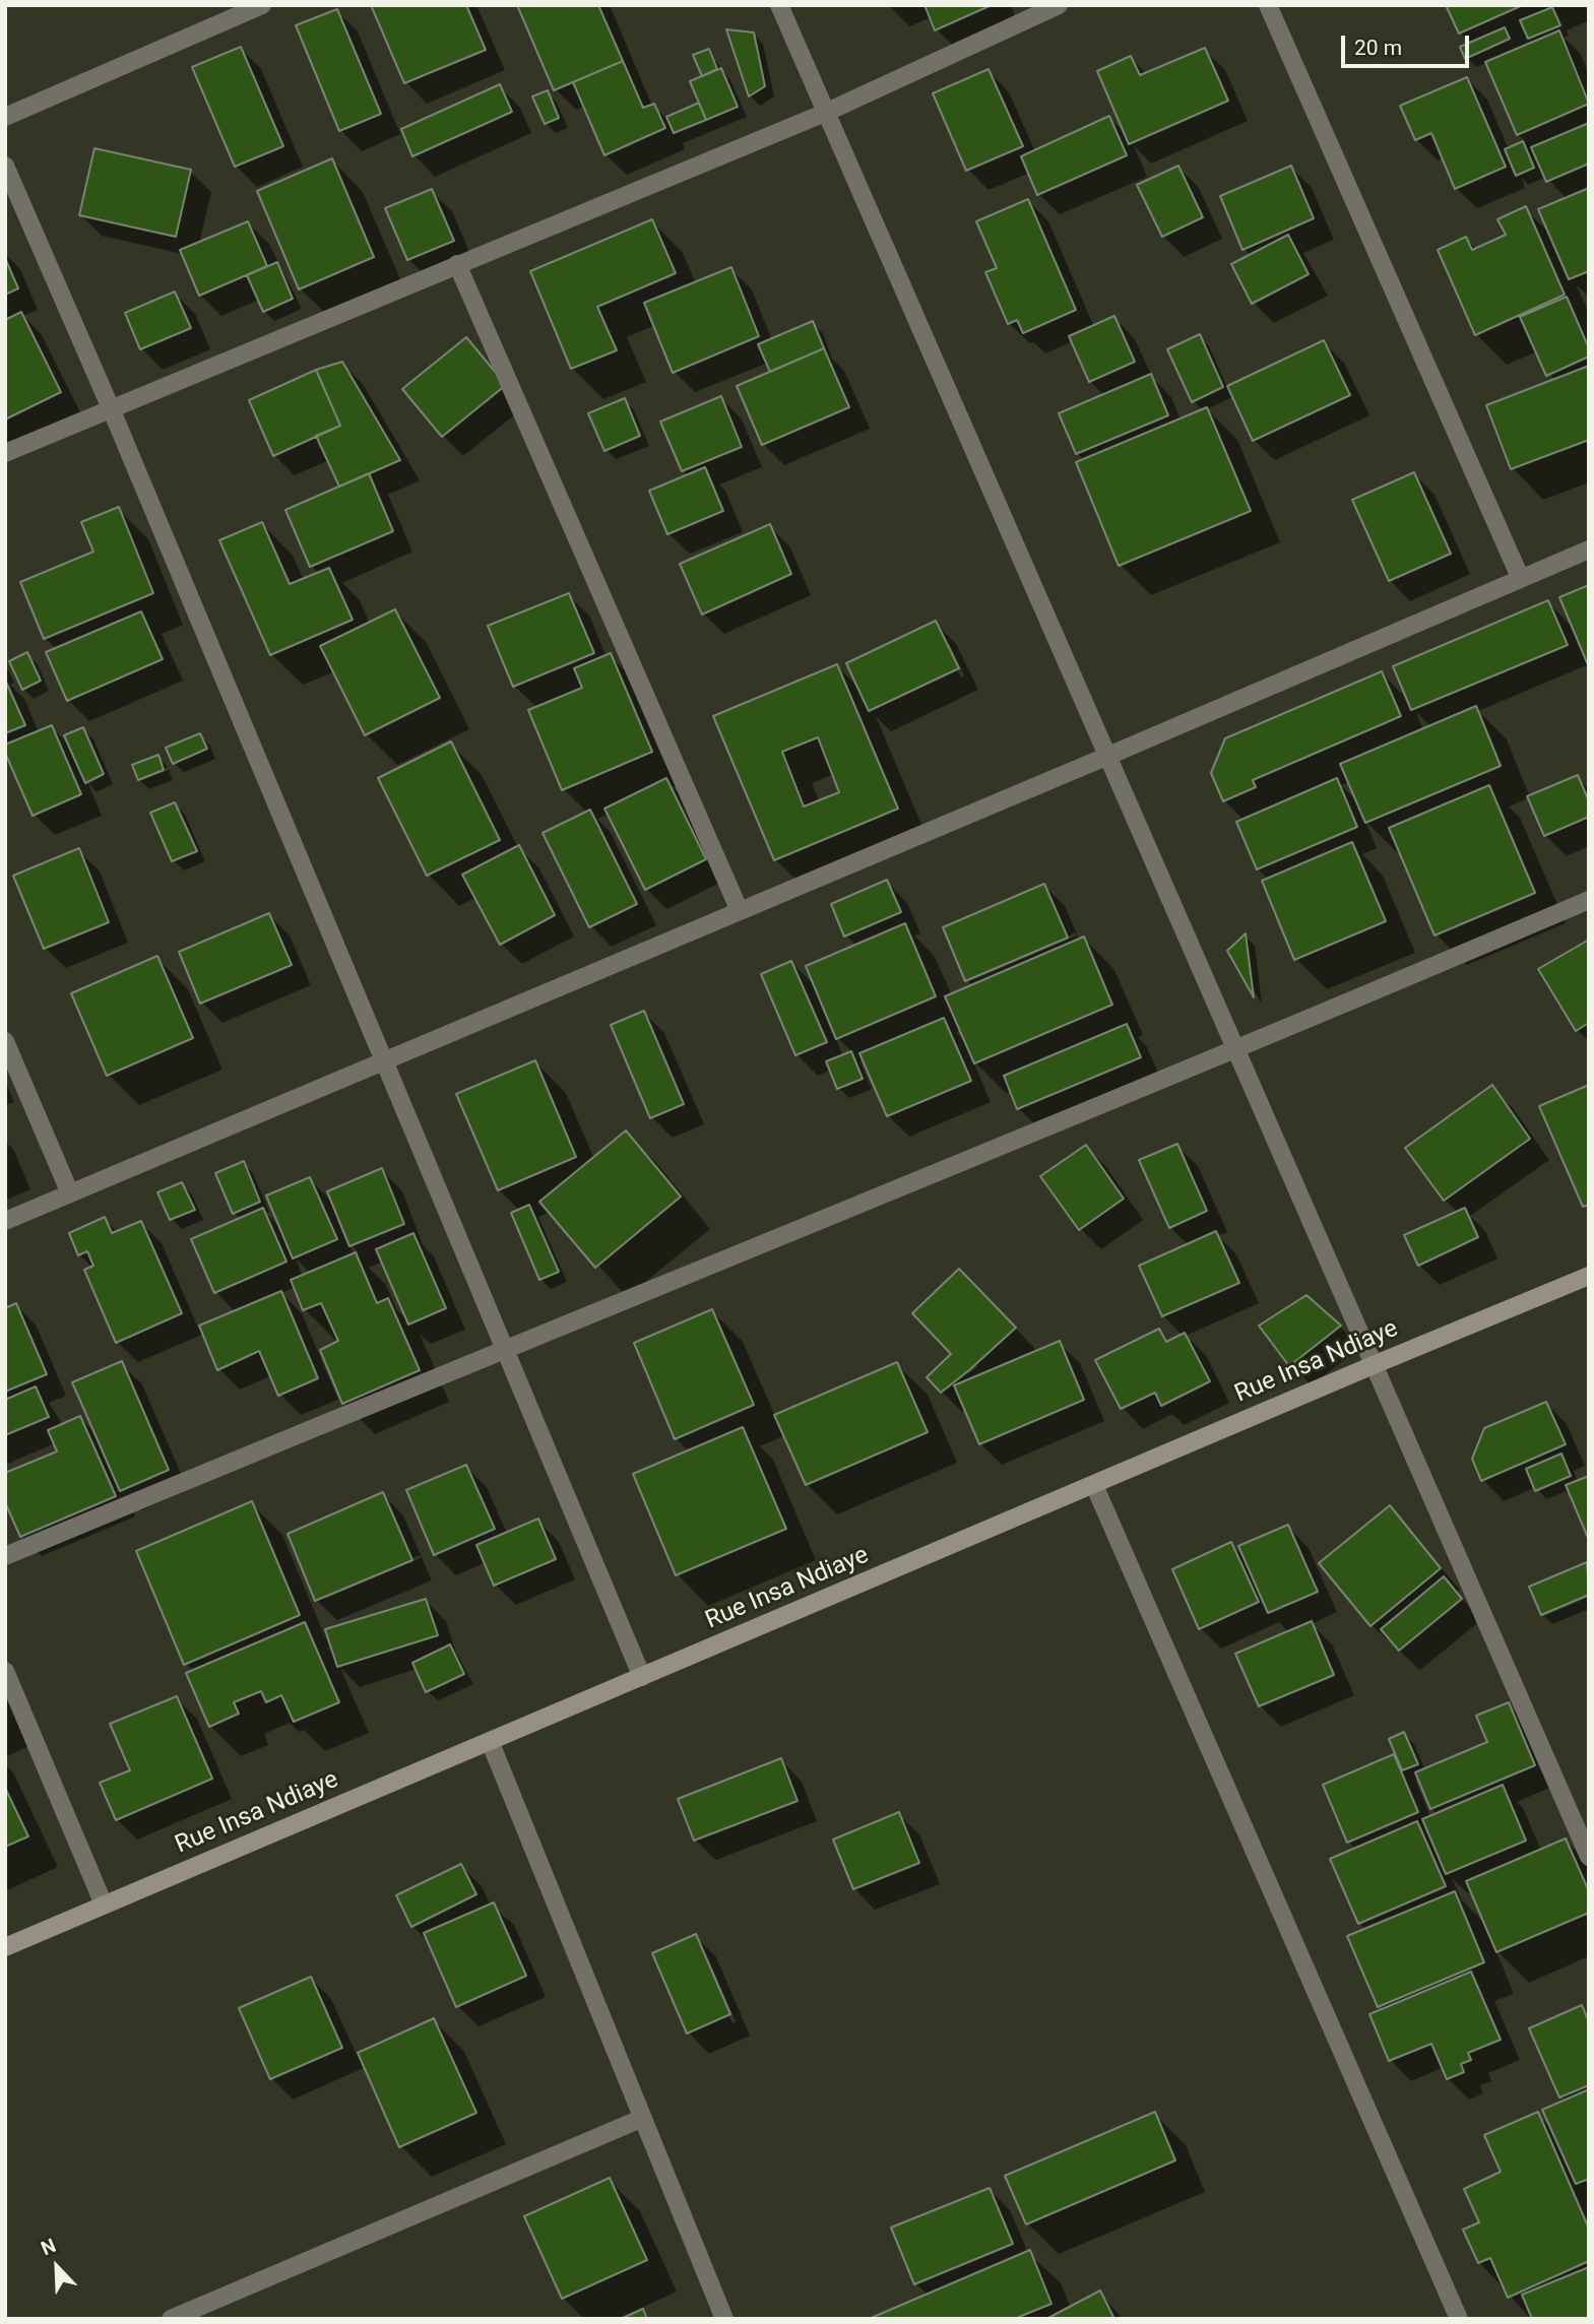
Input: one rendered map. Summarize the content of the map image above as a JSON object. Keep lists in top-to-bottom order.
{
  "streets": {
    "main road": ["Rue Insa Ndiaye"]
  },
  "scale_bar": "20 m",
  "north": "top left"
}
